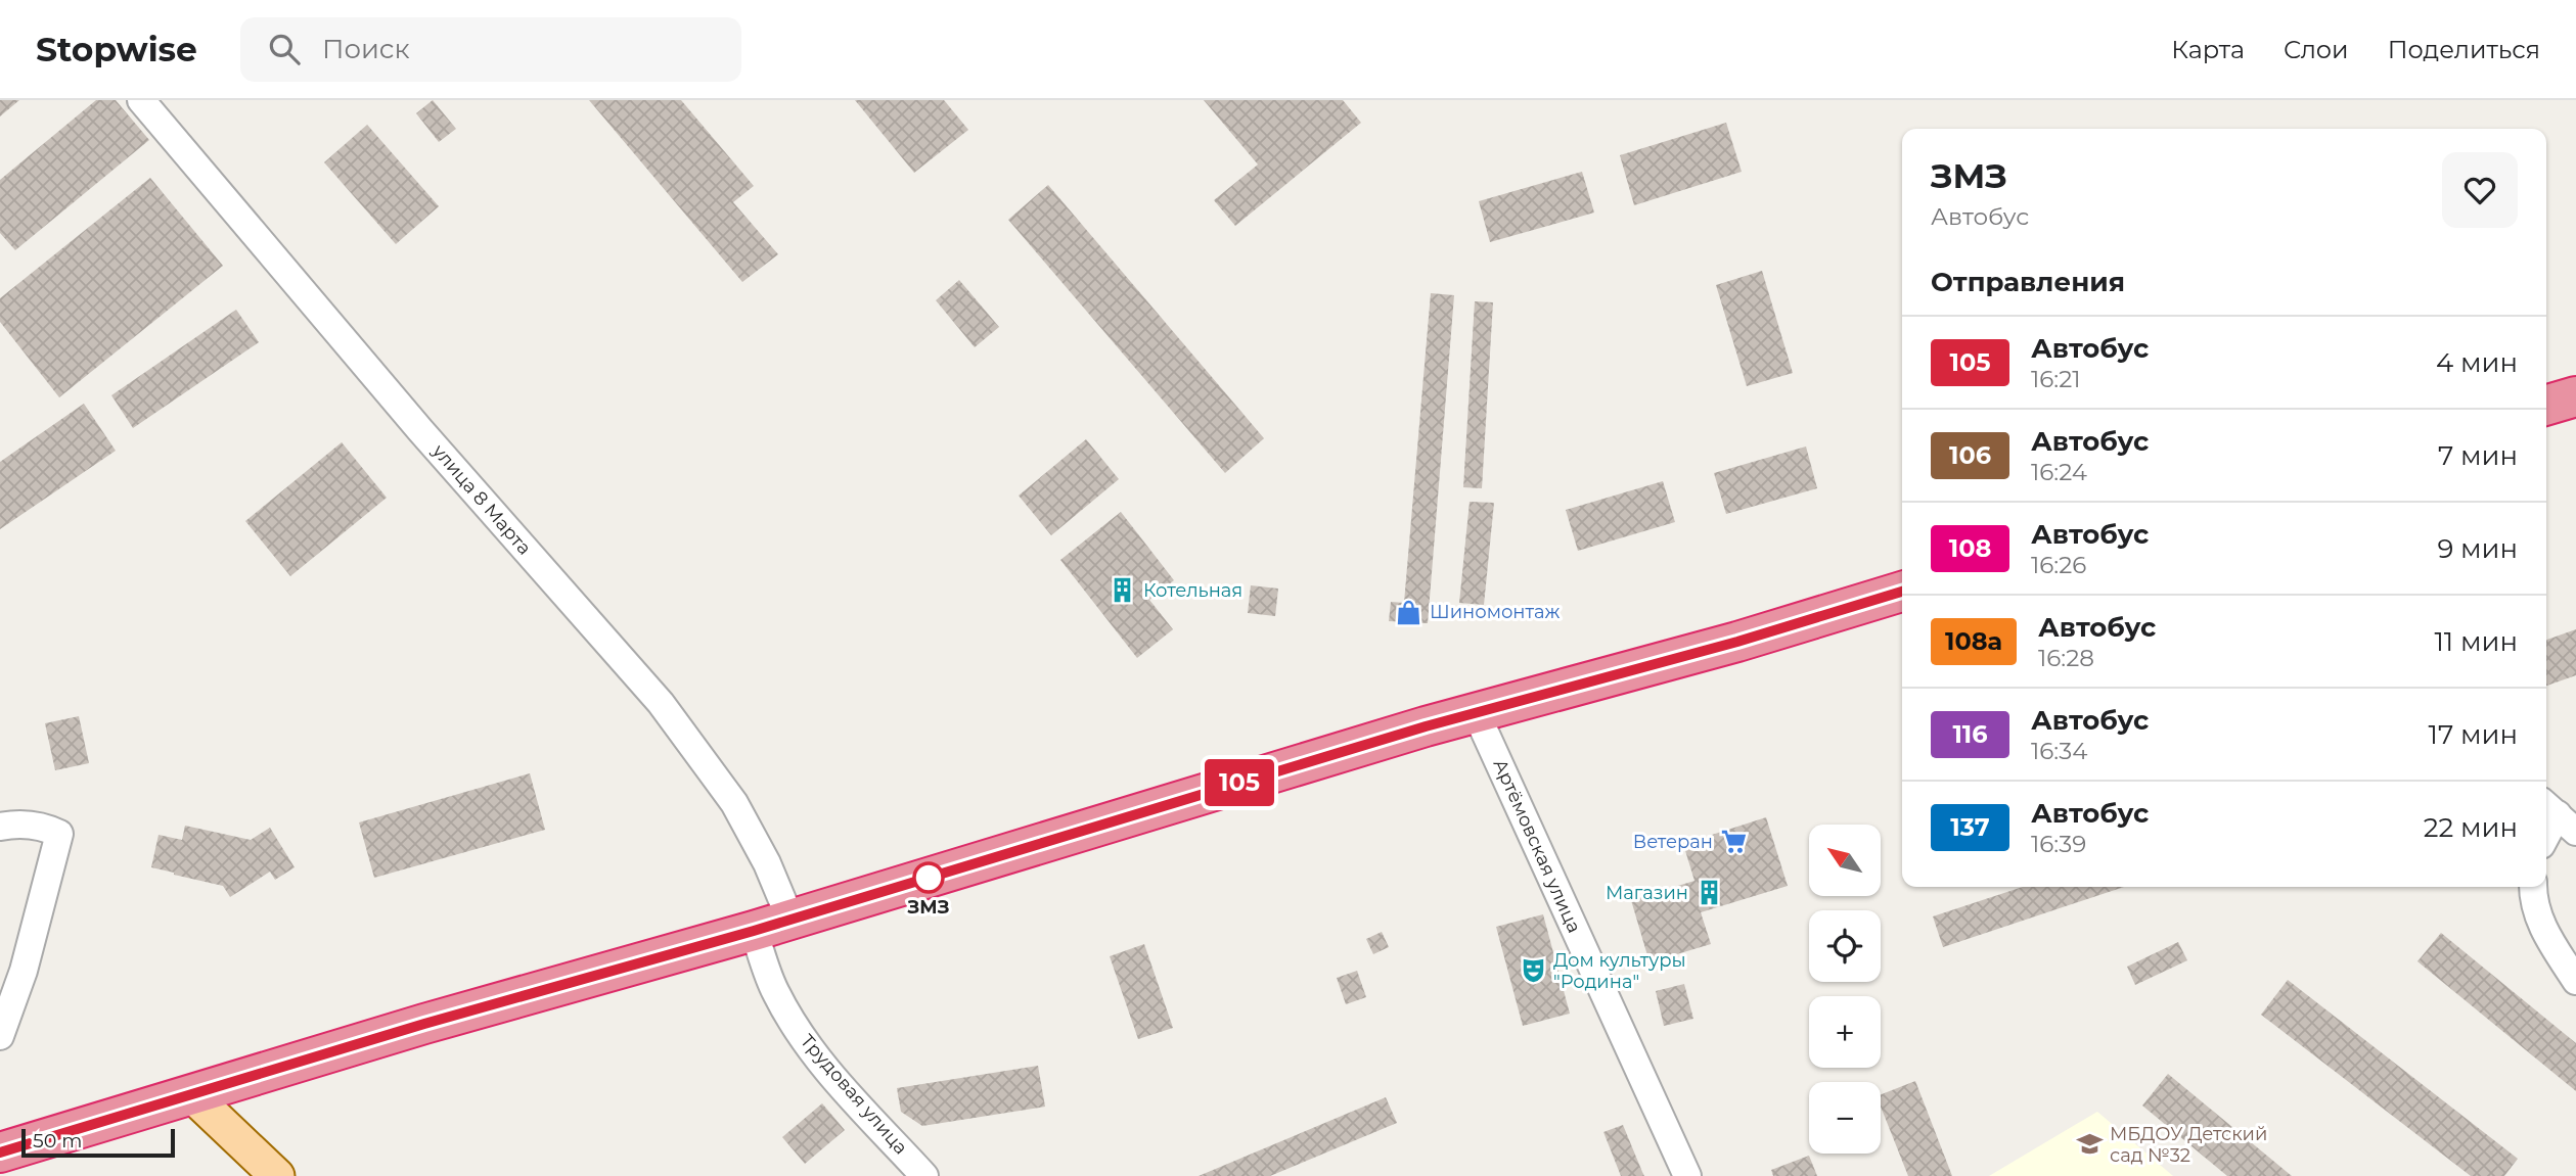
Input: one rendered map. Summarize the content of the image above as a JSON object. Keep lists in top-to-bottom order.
{
  "streets": {
    "street": ["улица 8 Марта", "Артёмовская улица", "Трудовая улица"]
  },
  "places": {
    "building": ["Котельная", "Магазин"],
    "shop": ["Шиномонтаж"],
    "supermarket": ["Ветеран"],
    "other": ["ЗМЗ"],
    "theatre": ["Дом культуры \"Родина\""],
    "school or university": ["МБДОУ Детский сад №32"]
  },
  "lines": ["bus line 105"],
  "scale_bar": "50 m",
  "north": "top left",
  "page": {
    "header": "Stopwise",
    "search": "Поиск",
    "nav": ["Карта", "Слои", "Поделиться"],
    "on_map": "105",
    "heading": [
      ["ЗМЗ", "Автобус"],
      "Отправления"
    ],
    "list": [
      {
        "mark": "105",
        "name": "Автобус",
        "note": "16:21",
        "value": "4 мин"
      },
      {
        "mark": "106",
        "name": "Автобус",
        "note": "16:24",
        "value": "7 мин"
      },
      {
        "mark": "108",
        "name": "Автобус",
        "note": "16:26",
        "value": "9 мин"
      },
      {
        "mark": "108а",
        "name": "Автобус",
        "note": "16:28",
        "value": "11 мин"
      },
      {
        "mark": "116",
        "name": "Автобус",
        "note": "16:34",
        "value": "17 мин"
      },
      {
        "mark": "137",
        "name": "Автобус",
        "note": "16:39",
        "value": "22 мин"
      }
    ],
    "map_buttons": ["+", "−"],
    "scale": "50 m"
  }
}
